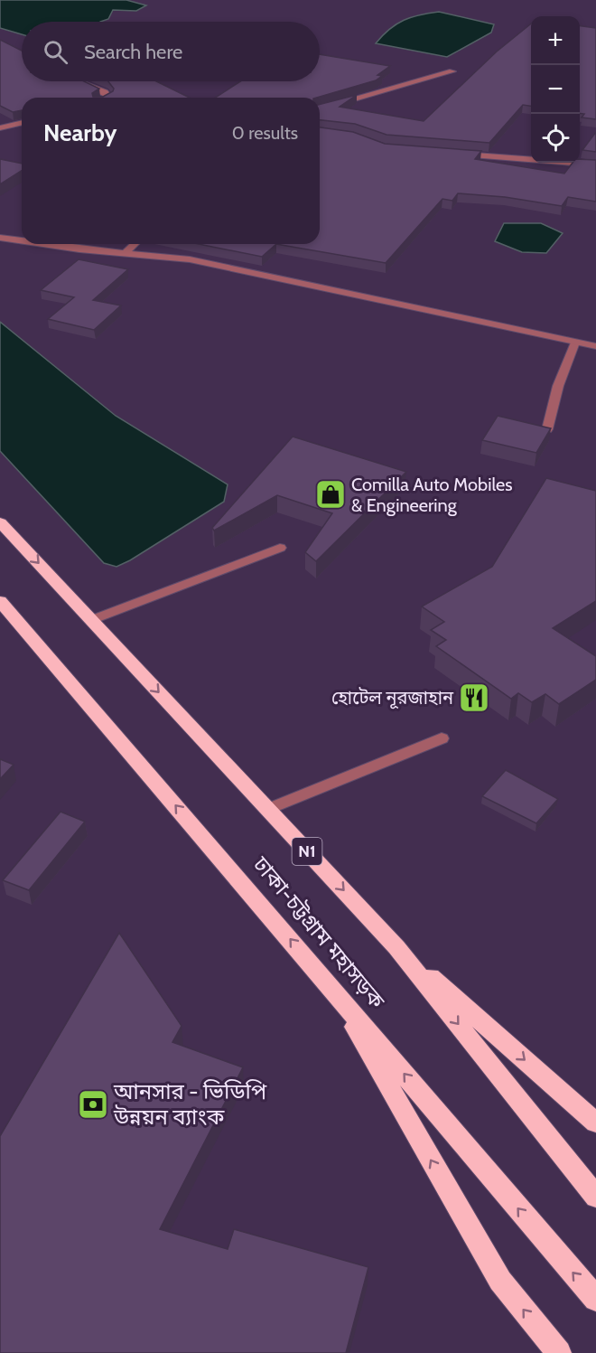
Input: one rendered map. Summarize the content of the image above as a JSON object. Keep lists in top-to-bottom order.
{
  "streets": {
    "highway": ["N1", "ঢাকা-চট্টগ্রাম মহাসড়ক"]
  },
  "places": {
    "shop": ["Comilla Auto Mobiles & Engineering"],
    "restaurant": ["হোটেল নূরজাহান"],
    "bank": ["আনসার - ভিডিপি উন্নয়ন ব্যাংক"]
  },
  "page": {
    "map_buttons": ["+", "−"],
    "search": "Search here",
    "heading": ["Nearby", "0 results"]
  }
}
